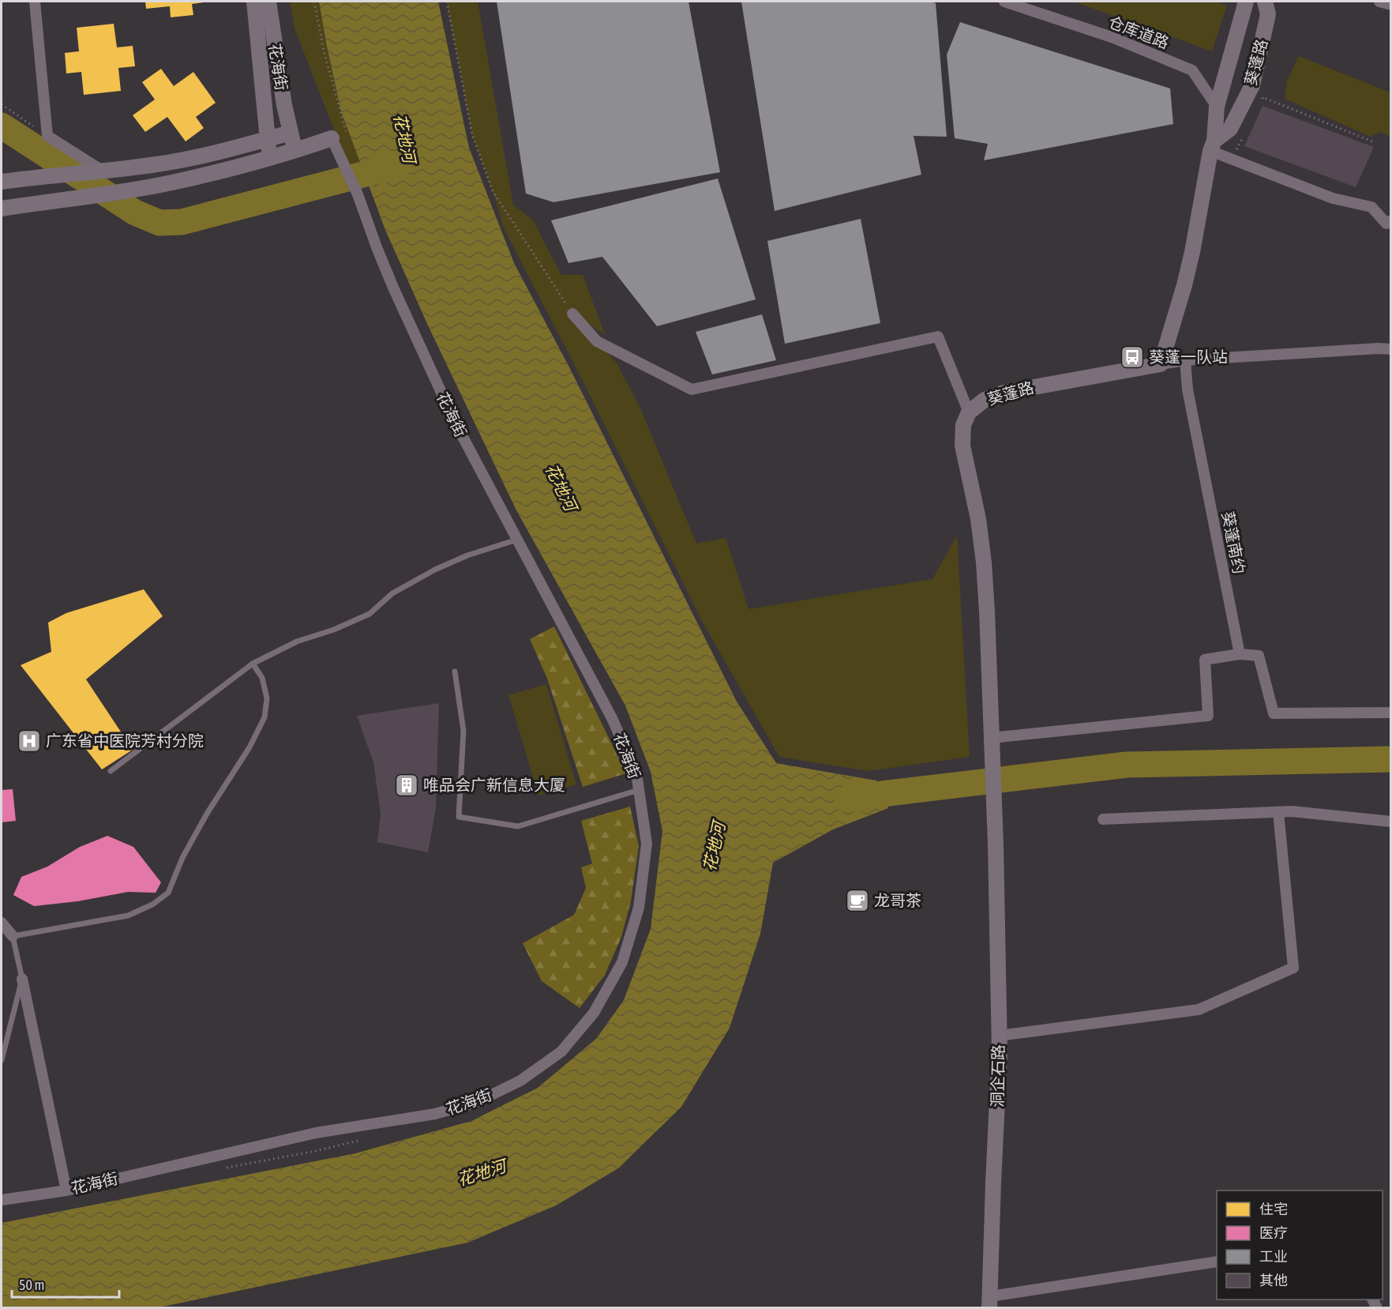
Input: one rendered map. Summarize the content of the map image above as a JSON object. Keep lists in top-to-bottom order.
{
  "streets": {
    "street": [
      "仓库道路",
      "葵蓬路",
      "花海街",
      "葵蓬南约",
      "洞企石路"
    ]
  },
  "crossings": [
    ["仓库道路", "葵蓬路"],
    ["葵蓬路", "洞企石路"]
  ],
  "water": ["花地河"],
  "places": {
    "bus stop": ["葵蓬一队站"],
    "hospital": ["广东省中医院芳村分院"],
    "building": ["唯品会广新信息大厦"],
    "cafe": ["龙哥茶"]
  },
  "legend": [
    "住宅",
    "医疗",
    "工业",
    "其他"
  ],
  "scale_bar": "50 m"
}
